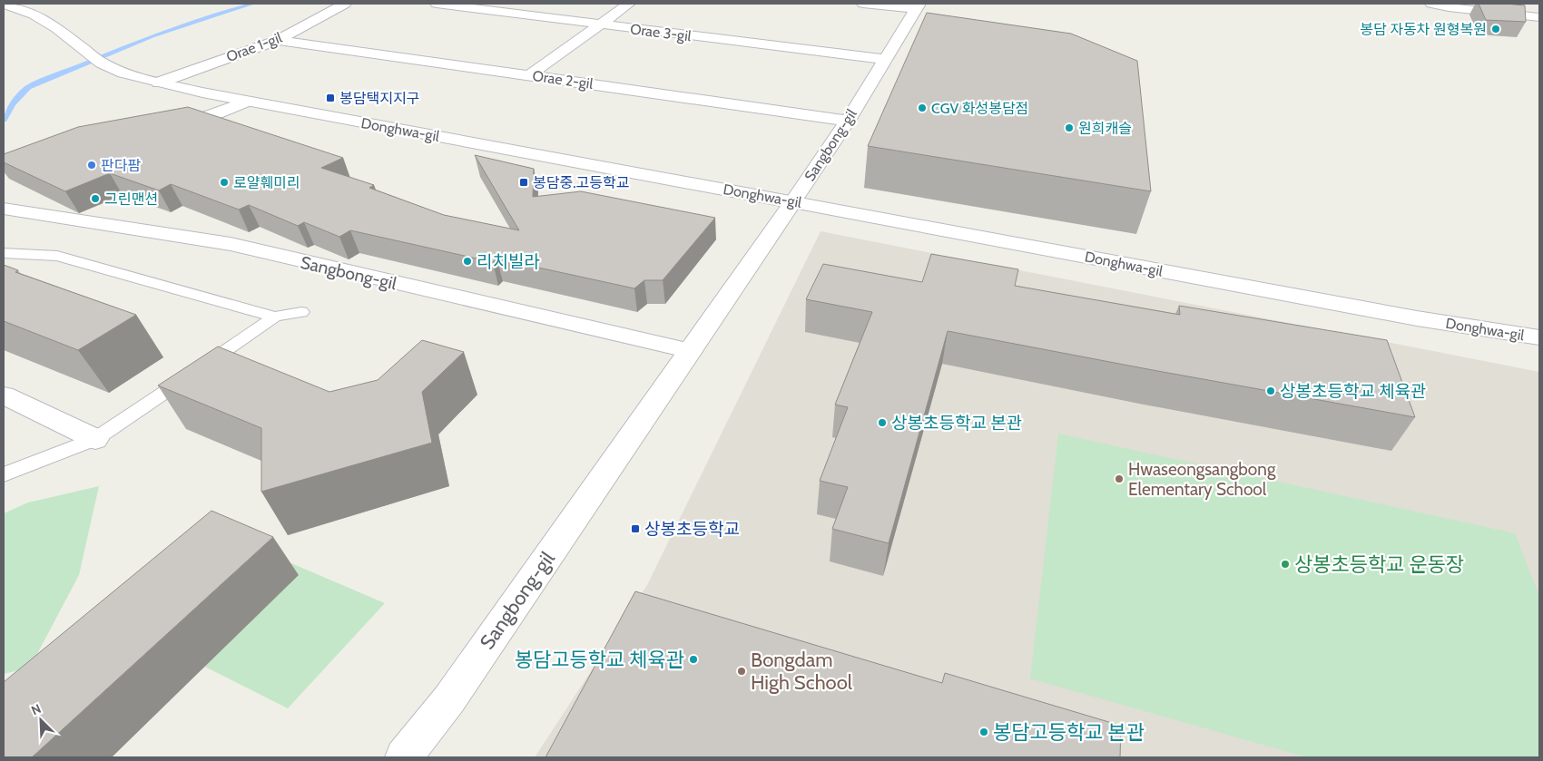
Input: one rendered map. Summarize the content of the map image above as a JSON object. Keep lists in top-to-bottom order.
{
  "streets": {
    "street": [
      "Orae 3-gil",
      "Orae 1-gil",
      "Orae 2-gil",
      "Donghwa-gil",
      "Sangbong-gil"
    ]
  },
  "crossings": [
    ["Orae 3-gil", "Sangbong-gil"],
    ["Orae 1-gil", "Orae 2-gil"],
    ["Orae 1-gil", "Donghwa-gil"],
    ["Orae 2-gil", "Sangbong-gil"],
    ["Donghwa-gil", "Sangbong-gil"]
  ],
  "places": {
    "other": [
      "봉담 자동차 원형복원",
      "CGV 화성봉담점",
      "원희캐슬",
      "판다팜",
      "로얄훼미리",
      "그린맨션",
      "리치빌라",
      "상봉초등학교 체육관",
      "상봉초등학교 본관",
      "Hwaseongsangbong Elementary School",
      "상봉초등학교 운동장",
      "봉담고등학교 체육관",
      "Bongdam High School",
      "봉담고등학교 본관"
    ],
    "transit": ["봉담택지지구", "봉담중.고등학교", "상봉초등학교"]
  },
  "north": "top left"
}
